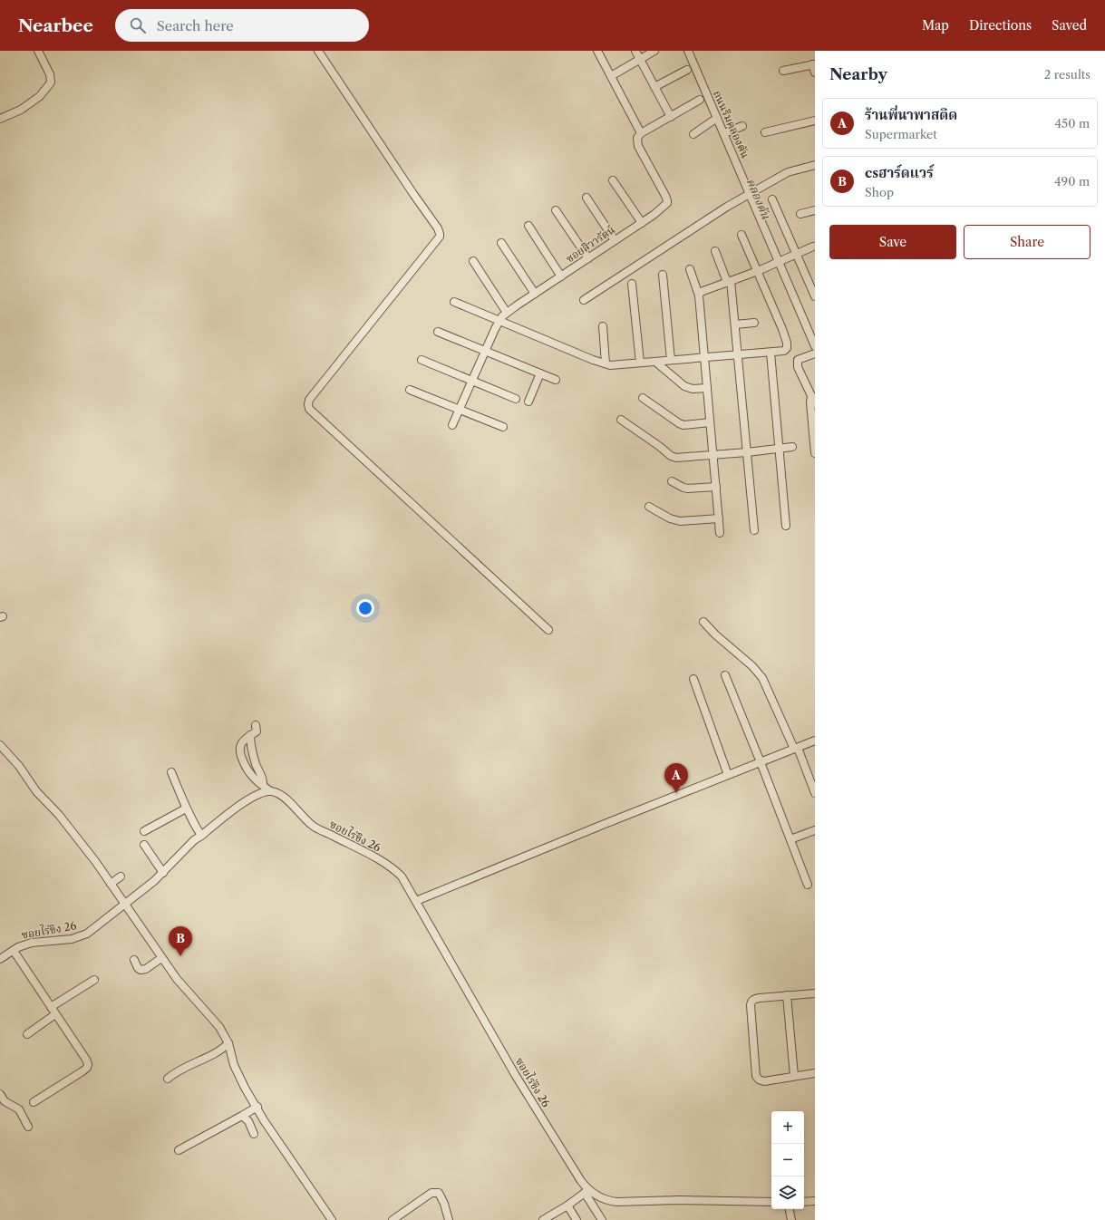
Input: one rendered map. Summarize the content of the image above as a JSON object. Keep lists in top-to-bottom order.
{
  "streets": {
    "street": ["ถนนริมคลองตัน", "ซอยสิวารัตน์", "ซอยไร่ขิง 26"]
  },
  "water": ["คลองตัน"],
  "page": {
    "header": "Nearbee",
    "search": "Search here",
    "nav": ["Map", "Directions", "Saved"],
    "heading": ["Nearby", "2 results"],
    "list": [
      {
        "mark": "A",
        "name": "ร้านพี่นาพาสติด",
        "note": "Supermarket",
        "value": "450 m"
      },
      {
        "mark": "B",
        "name": "csฮาร์ดแวร์",
        "note": "Shop",
        "value": "490 m"
      }
    ],
    "buttons": ["Save", "Share"],
    "pins": ["A", "B"],
    "map_buttons": ["+", "−"]
  }
}
